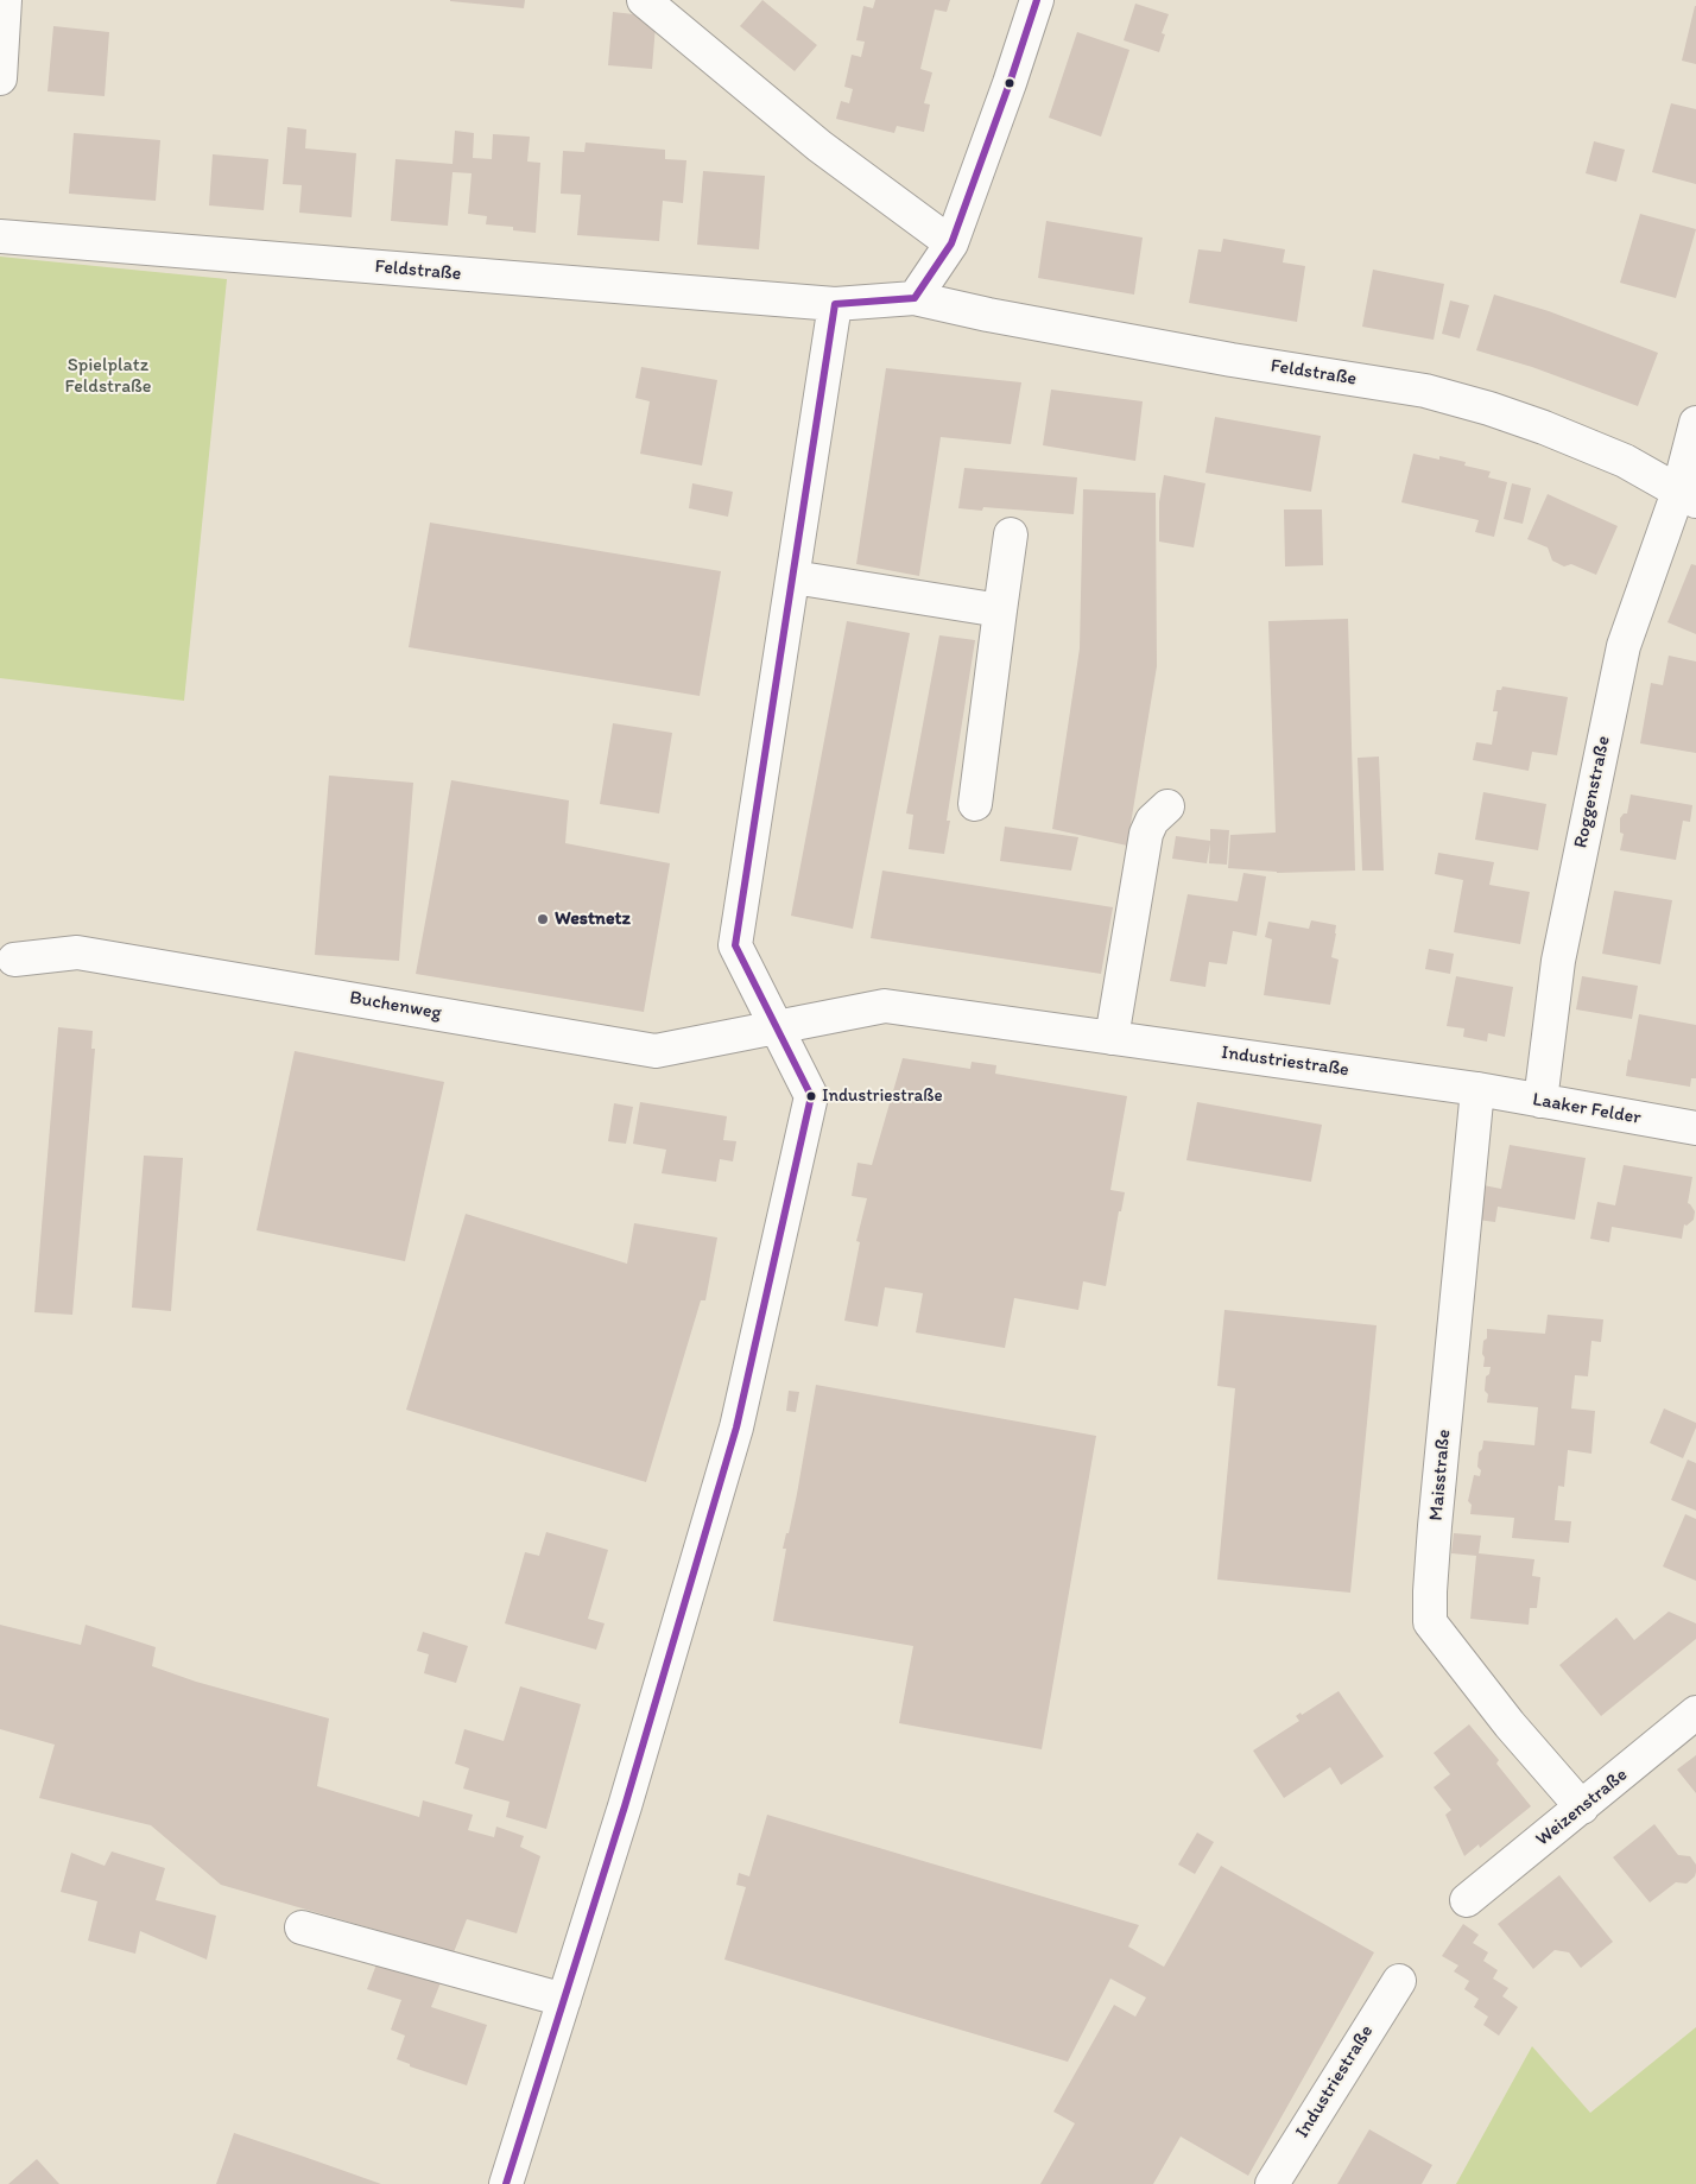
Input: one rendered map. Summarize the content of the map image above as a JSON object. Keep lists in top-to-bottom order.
{
  "streets": {
    "street": [
      "Feldstraße",
      "Roggenstraße",
      "Buchenweg",
      "Industriestraße",
      "Laaker Felder",
      "Maisstraße",
      "Weizenstraße"
    ]
  },
  "crossings": [
    ["Feldstraße", "Roggenstraße"],
    ["Roggenstraße", "Laaker Felder"],
    ["Buchenweg", "Industriestraße"],
    ["Industriestraße", "Laaker Felder"],
    ["Industriestraße", "Maisstraße"],
    ["Laaker Felder", "Maisstraße"],
    ["Maisstraße", "Weizenstraße"]
  ],
  "parks": ["Spielplatz Feldstraße"],
  "places": ["Westnetz", "Industriestraße"]
}
